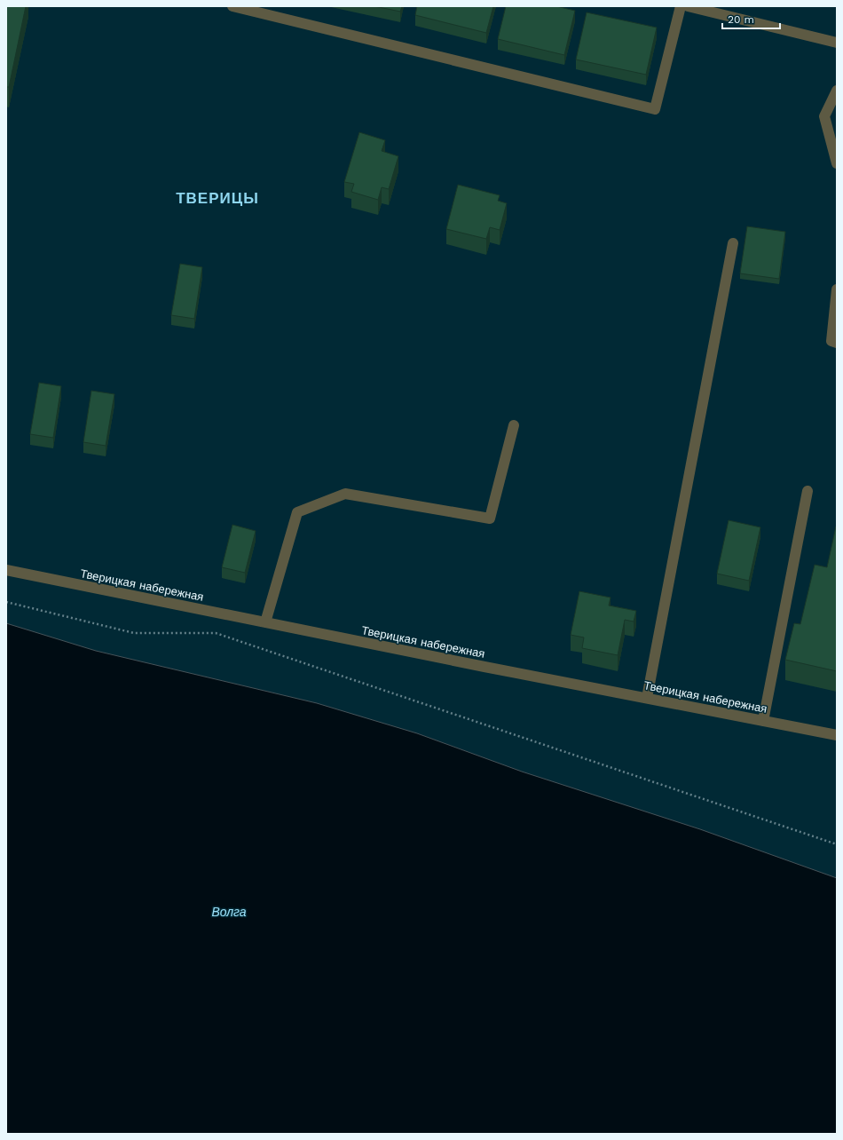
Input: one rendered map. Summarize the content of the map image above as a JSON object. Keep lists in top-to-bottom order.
{
  "streets": {
    "street": ["Тверицкая набережная"]
  },
  "districts": ["ТВЕРИЦЫ"],
  "water": ["Волга"],
  "scale_bar": "20 m"
}
